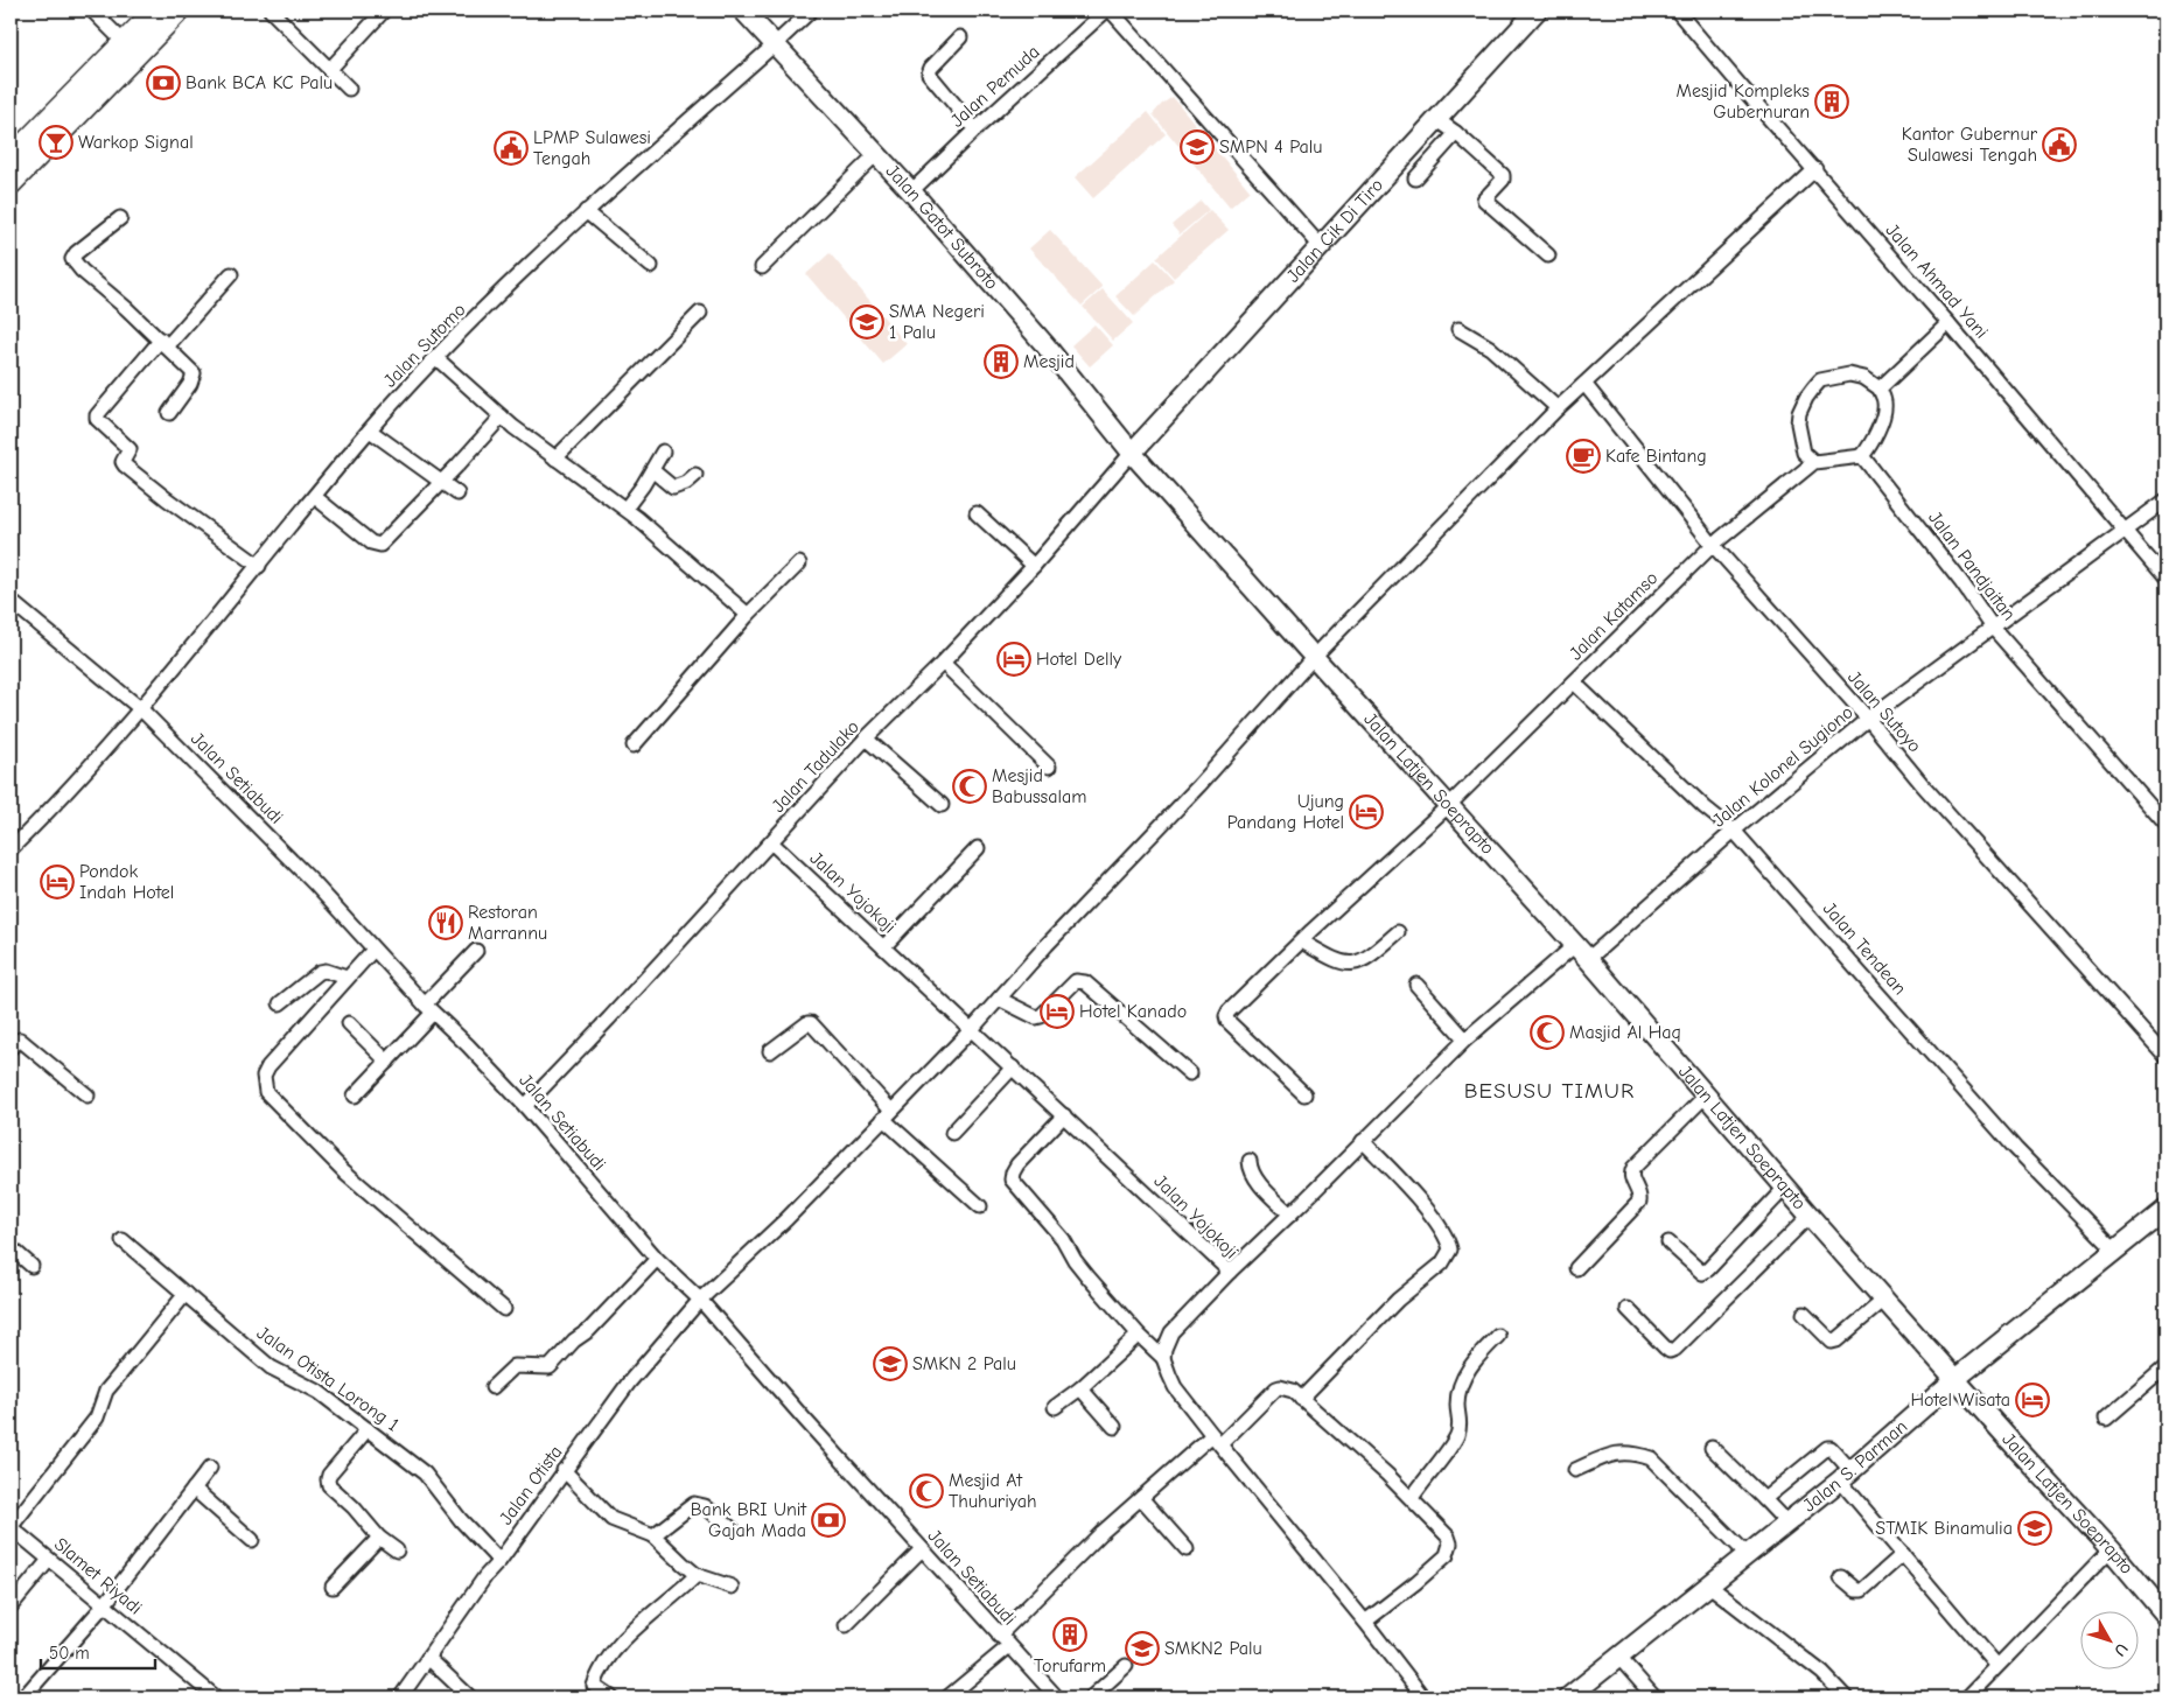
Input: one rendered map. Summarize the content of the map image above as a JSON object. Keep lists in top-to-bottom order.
{
  "streets": {
    "street": [
      "Jalan Pemuda",
      "Jalan Gatot Subroto",
      "Jalan Cik Di Tiro",
      "Jalan Ahmad Yani",
      "Jalan Sutomo",
      "Jalan Pandjaitan",
      "Jalan Katamso",
      "Jalan Sutoyo",
      "Jalan Tadulako",
      "Jalan Kolonel Sugiono",
      "Jalan Setiabudi",
      "Jalan Latjen Soeprapto",
      "Jalan Yojokoji",
      "Jalan Tendean",
      "Jalan Otista Lorong 1",
      "Jalan S. Parman",
      "Jalan Otista",
      "Slamet Riyadi"
    ]
  },
  "crossings": [
    ["Jalan Pemuda", "Jalan Gatot Subroto"],
    ["Jalan Gatot Subroto", "Jalan Cik Di Tiro"],
    ["Jalan Gatot Subroto", "Jalan Sutomo"],
    ["Jalan Gatot Subroto", "Jalan Tadulako"],
    ["Jalan Gatot Subroto", "Jalan Latjen Soeprapto"],
    ["Jalan Cik Di Tiro", "Jalan Tadulako"],
    ["Jalan Cik Di Tiro", "Jalan Latjen Soeprapto"],
    ["Jalan Ahmad Yani", "Jalan Kolonel Sugiono"],
    ["Jalan Ahmad Yani", "Jalan Otista"],
    ["Jalan Sutomo", "Jalan Setiabudi"],
    ["Jalan Pandjaitan", "Jalan Katamso"],
    ["Jalan Pandjaitan", "Jalan Kolonel Sugiono"],
    ["Jalan Katamso", "Jalan Sutoyo"],
    ["Jalan Katamso", "Jalan Latjen Soeprapto"],
    ["Jalan Katamso", "Jalan Tendean"],
    ["Jalan Sutoyo", "Jalan Kolonel Sugiono"],
    ["Jalan Sutoyo", "Jalan Otista"],
    ["Jalan Tadulako", "Jalan Setiabudi"],
    ["Jalan Tadulako", "Jalan Latjen Soeprapto"],
    ["Jalan Tadulako", "Jalan Yojokoji"],
    ["Jalan Kolonel Sugiono", "Jalan Latjen Soeprapto"],
    ["Jalan Kolonel Sugiono", "Jalan Yojokoji"],
    ["Jalan Kolonel Sugiono", "Jalan Tendean"],
    ["Jalan Setiabudi", "Jalan Otista"],
    ["Jalan Latjen Soeprapto", "Jalan S. Parman"],
    ["Jalan Latjen Soeprapto", "Jalan Otista"],
    ["Jalan Yojokoji", "Jalan Otista"],
    ["Jalan Tendean", "Jalan S. Parman"],
    ["Jalan Otista Lorong 1", "Jalan Otista"]
  ],
  "districts": ["BESUSU TIMUR"],
  "places": {
    "bank": ["Bank BCA KC Palu", "Bank BRI Unit Gajah Mada"],
    "building": ["Mesjid Kompleks Gubernuran", "Mesjid", "Torufarm"],
    "bar": ["Warkop Signal"],
    "public building": ["Kantor Gubernur Sulawesi Tengah", "LPMP Sulawesi Tengah"],
    "school or university": [
      "SMPN 4 Palu",
      "SMA Negeri 1 Palu",
      "SMKN 2 Palu",
      "STMIK Binamulia",
      "SMKN2 Palu"
    ],
    "cafe": ["Kafe Bintang"],
    "hotel": [
      "Hotel Delly",
      "Ujung Pandang Hotel",
      "Pondok Indah Hotel",
      "Hotel Kanado",
      "Hotel Wisata"
    ],
    "mosque": ["Mesjid Babussalam", "Masjid Al Haq", "Mesjid At Thuhuriyah"],
    "restaurant": ["Restoran Marrannu"]
  },
  "scale_bar": "50 m",
  "north": "bottom right"
}
